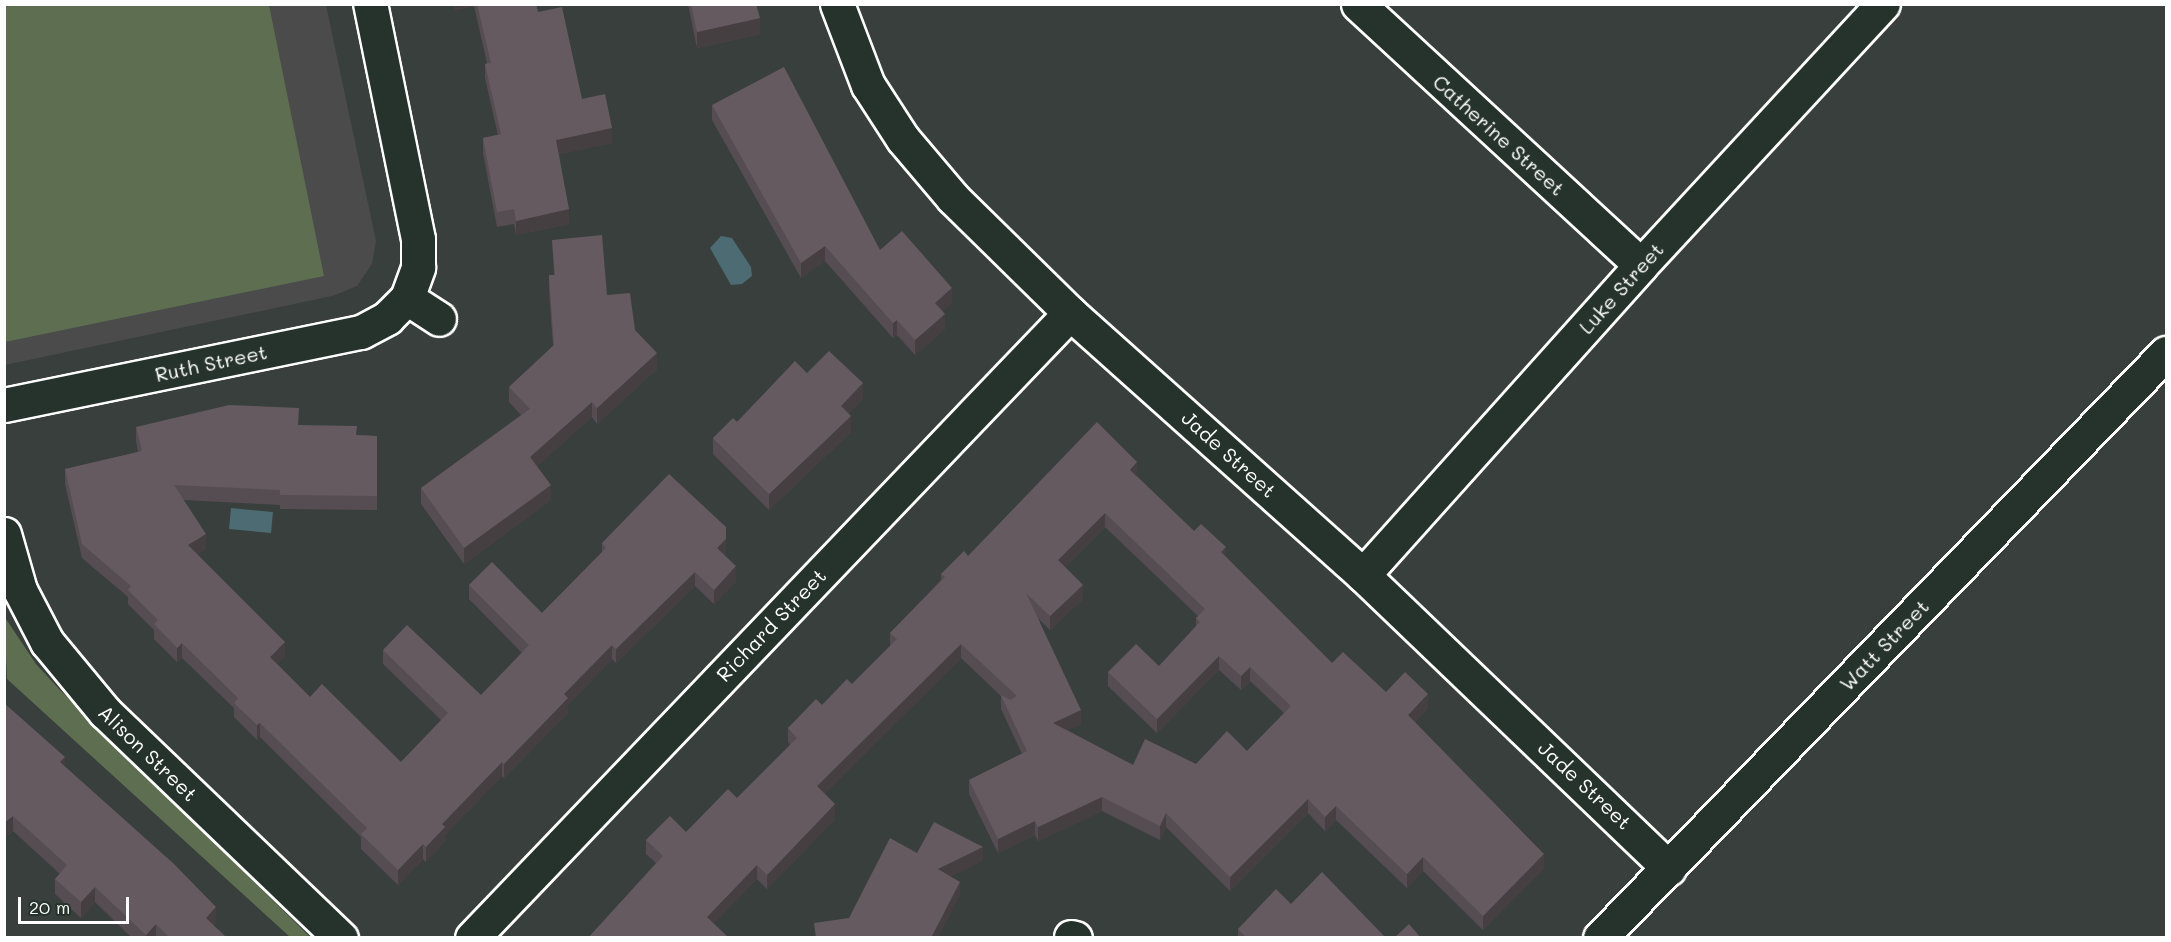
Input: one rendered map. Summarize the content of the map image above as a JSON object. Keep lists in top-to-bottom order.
{
  "streets": {
    "street": [
      "Catherine Street",
      "Luke Street",
      "Ruth Street",
      "Jade Street",
      "Richard Street",
      "Watt Street",
      "Alison Street"
    ]
  },
  "crossings": [
    ["Catherine Street", "Luke Street"],
    ["Luke Street", "Jade Street"],
    ["Jade Street", "Richard Street"],
    ["Jade Street", "Watt Street"]
  ],
  "scale_bar": "20 m"
}
